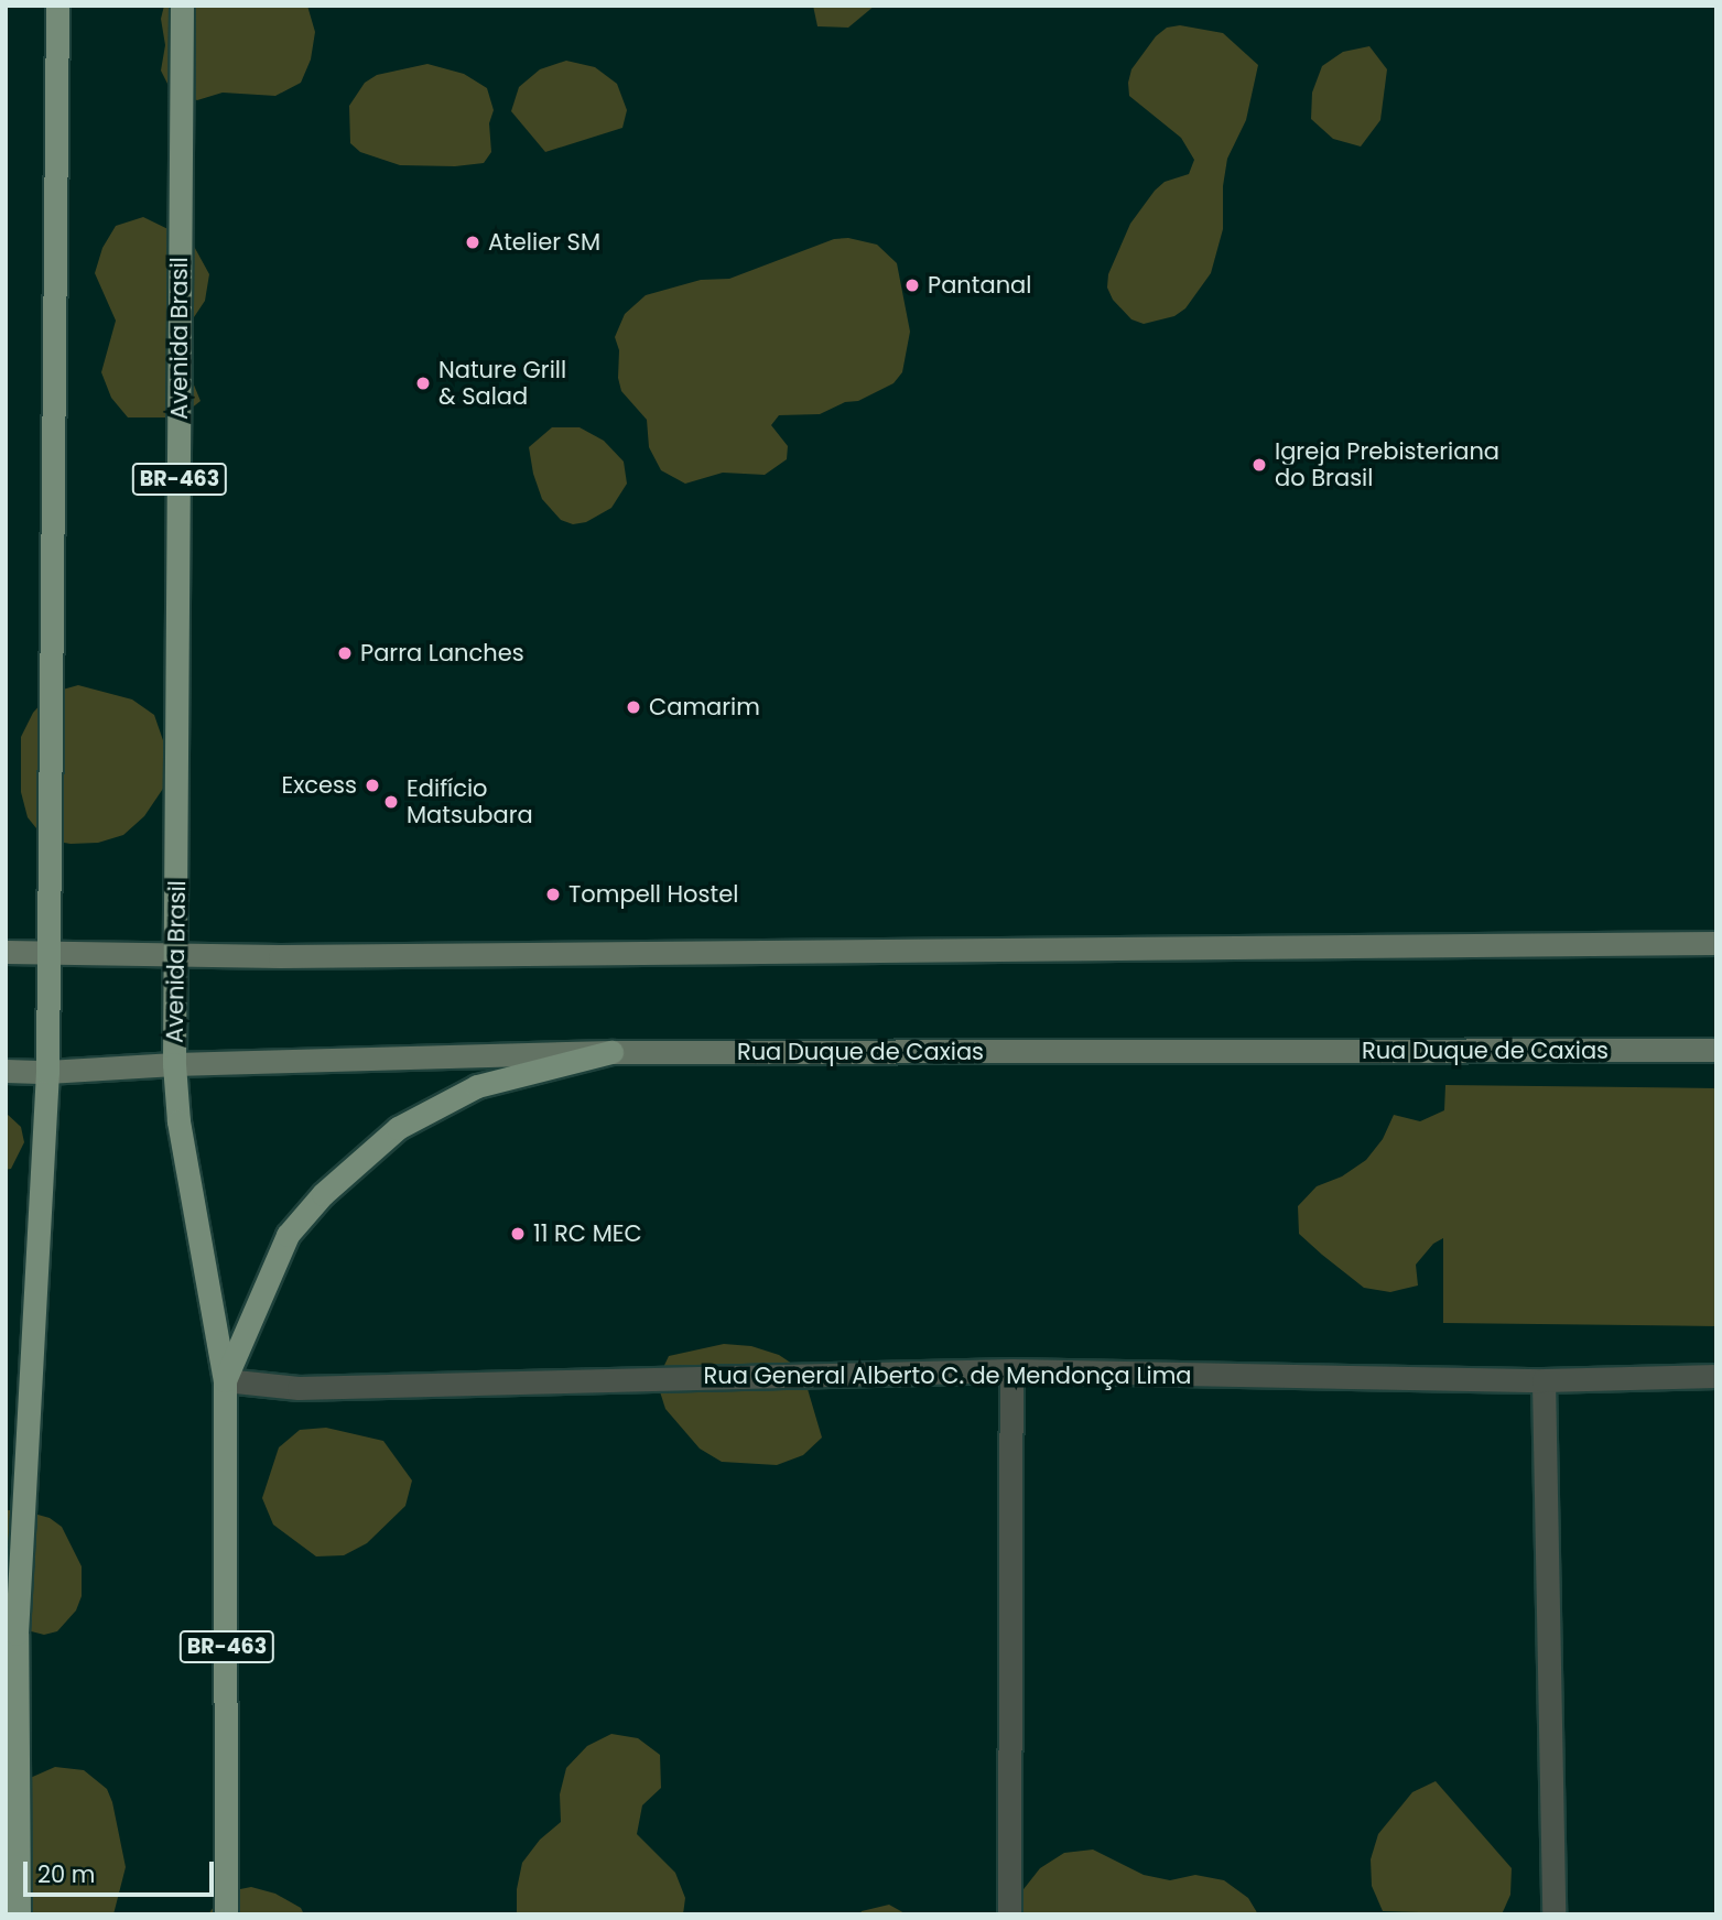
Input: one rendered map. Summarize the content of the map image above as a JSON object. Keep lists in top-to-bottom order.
{
  "streets": {
    "main road": ["Avenida Brasil", "BR-463", "Rua Duque de Caxias"],
    "street": ["Rua General Alberto C. de Mendonça Lima"]
  },
  "crossings": [
    ["Avenida Brasil", "Rua Duque de Caxias"],
    ["Avenida Brasil", "Rua General Alberto C. de Mendonça Lima"]
  ],
  "places": [
    "Atelier SM",
    "Pantanal",
    "Nature Grill & Salad",
    "Igreja Prebisteriana do Brasil",
    "Parra Lanches",
    "Camarim",
    "Excess",
    "Edifício Matsubara",
    "Tompell Hostel",
    "11 RC MEC"
  ],
  "scale_bar": "20 m"
}
